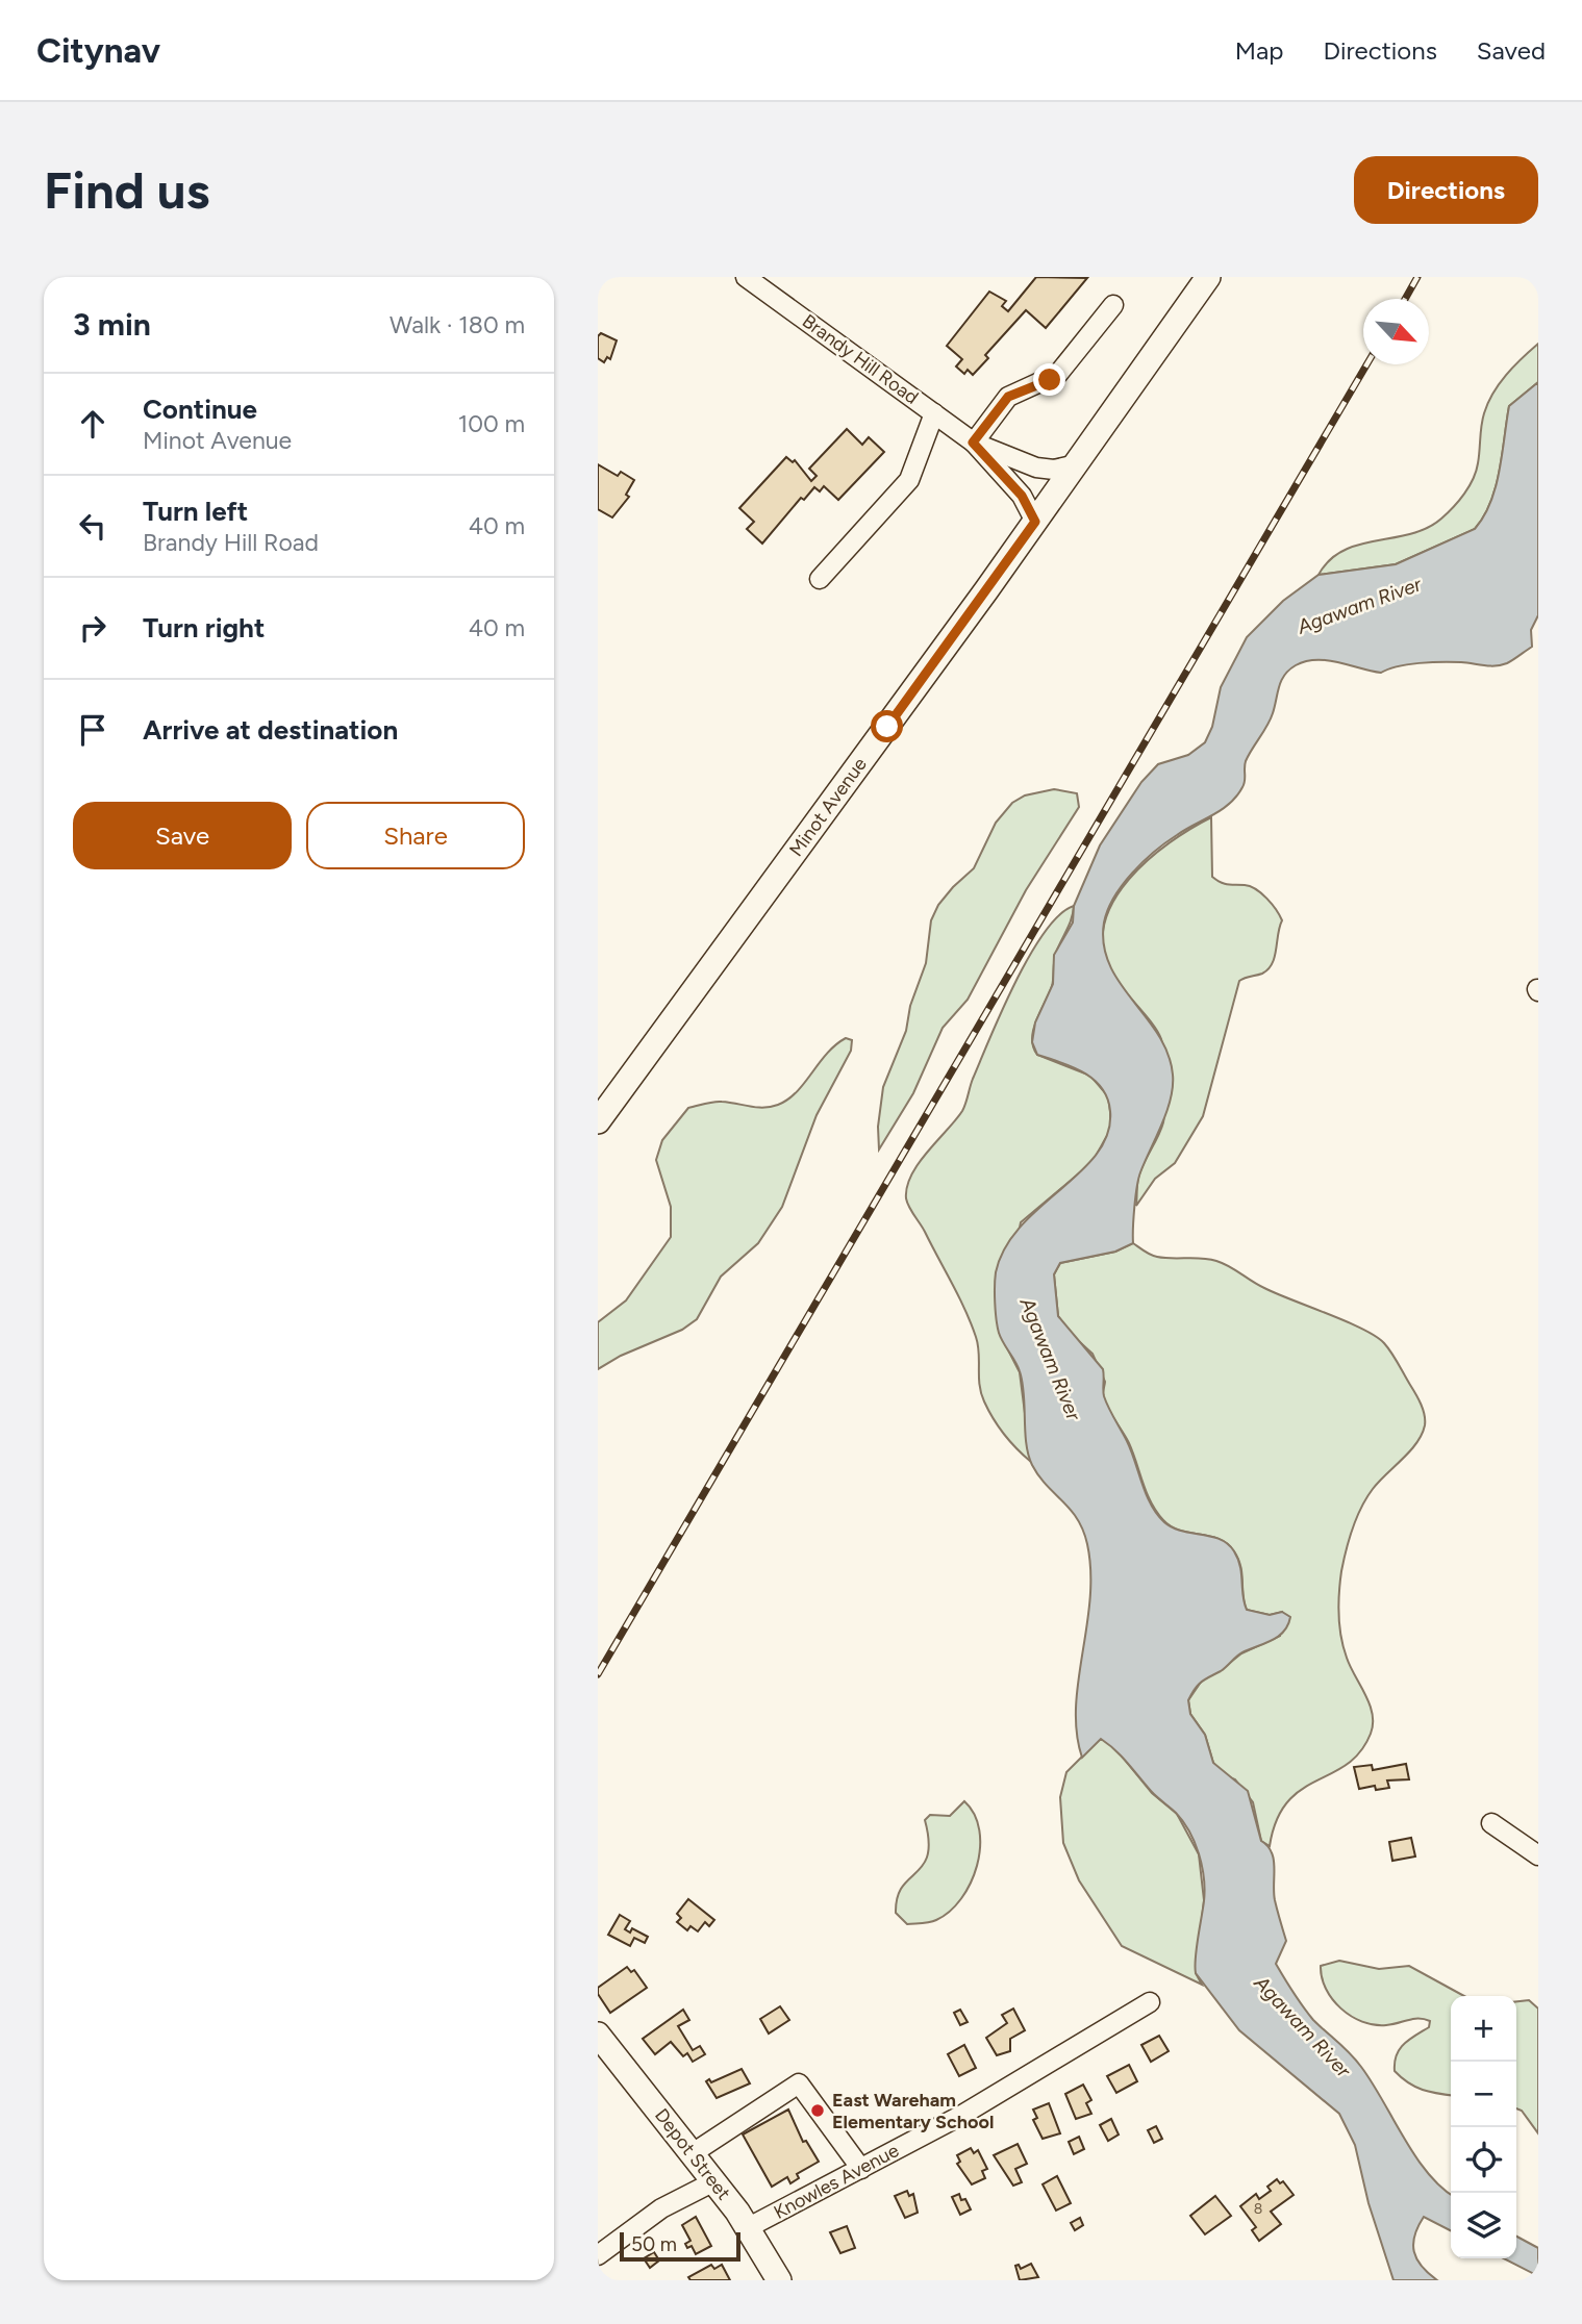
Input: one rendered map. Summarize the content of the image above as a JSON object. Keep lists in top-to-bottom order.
{
  "streets": {
    "main road": ["Minot Avenue", "Depot Street"],
    "street": ["Brandy Hill Road", "Knowles Avenue"]
  },
  "crossings": [
    ["Brandy Hill Road", "Minot Avenue"],
    ["Depot Street", "Knowles Avenue"]
  ],
  "water": ["Agawam River"],
  "places": ["East Wareham Elementary School"],
  "house_numbers": ["8"],
  "scale_bar": "50 m",
  "north": "bottom right",
  "page": {
    "header": "Citynav",
    "nav": ["Map", "Directions", "Saved"],
    "buttons": [
      "Directions",
      ["Save", "Share"]
    ],
    "title": "Find us",
    "heading": ["3 min", "Walk · 180 m"],
    "list": [
      ["Continue", "Minot Avenue", "100 m"],
      ["Turn left", "Brandy Hill Road", "40 m"],
      ["Turn right", "40 m"],
      "Arrive at destination"
    ],
    "map_buttons": ["+", "−"],
    "scale": "50 m"
  }
}
